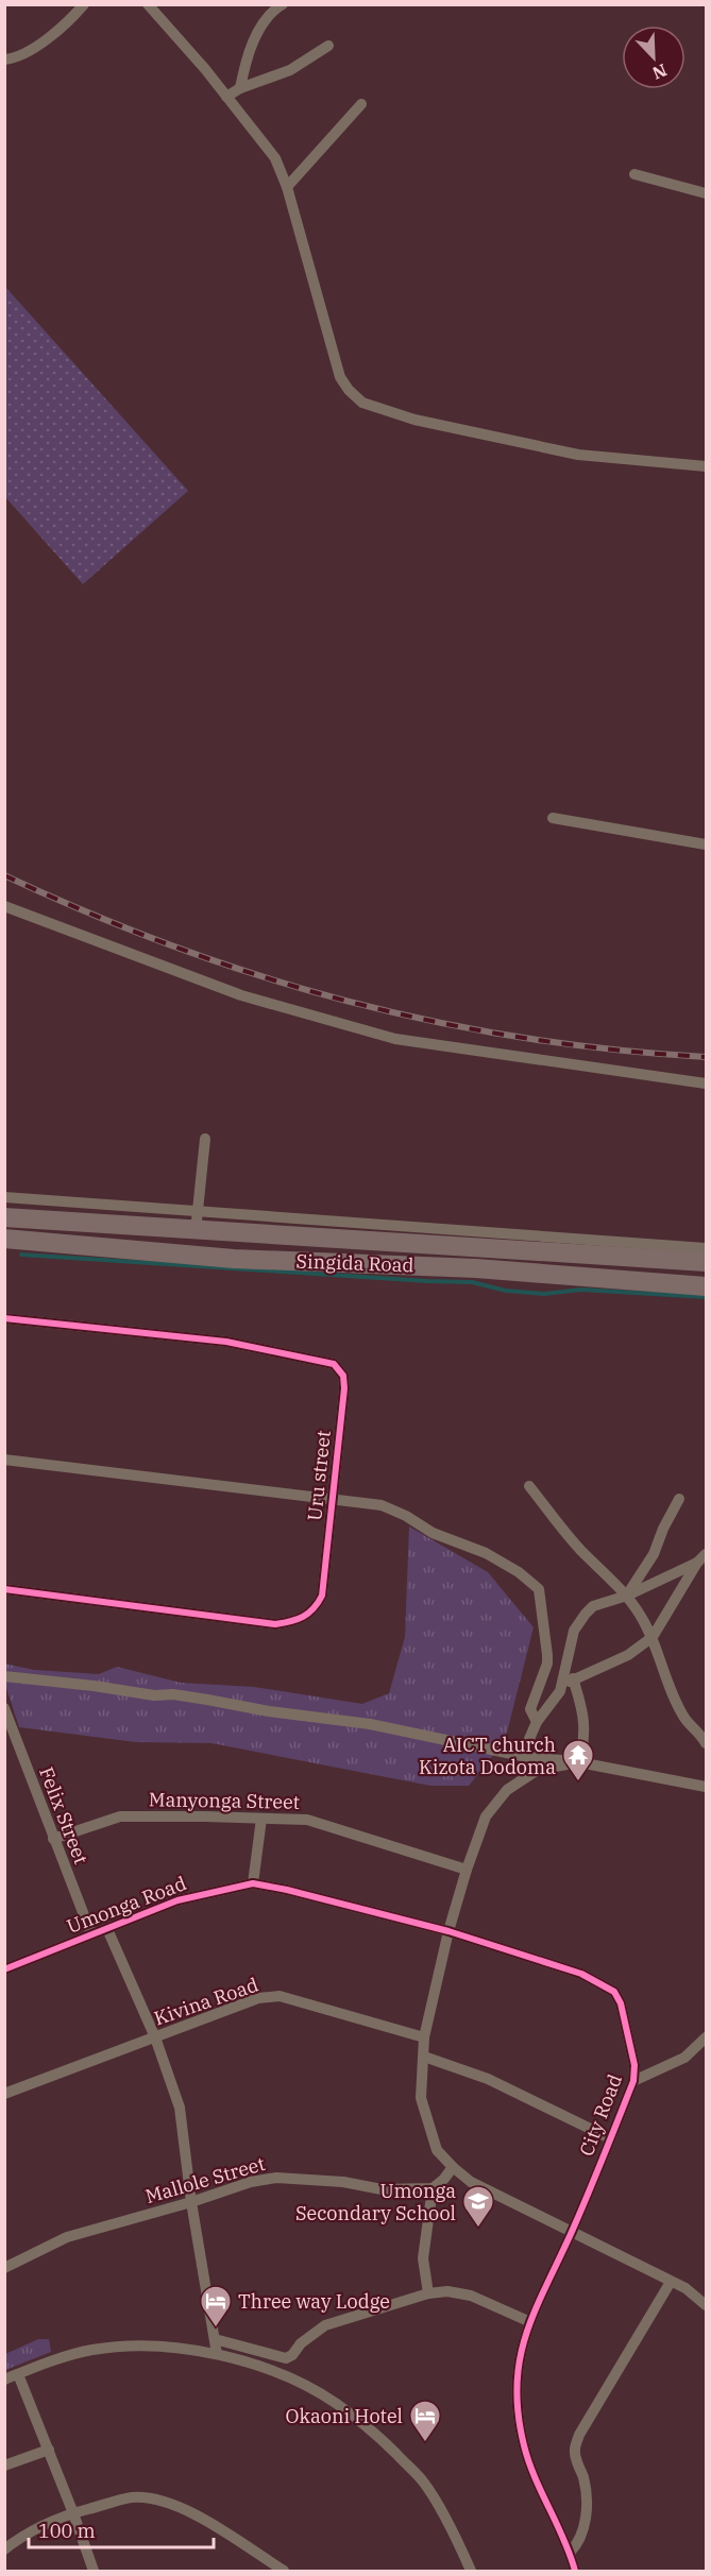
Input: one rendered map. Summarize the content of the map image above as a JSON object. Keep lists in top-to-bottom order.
{
  "streets": {
    "highway": ["Singida Road"],
    "street": [
      "Uru street",
      "Manyonga Street",
      "Felix Street",
      "Umonga Road",
      "Kivina Road",
      "City Road",
      "Mallole Street"
    ]
  },
  "crossings": [
    ["Manyonga Street", "Felix Street"],
    ["Felix Street", "Umonga Road"],
    ["Umonga Road", "City Road"]
  ],
  "places": {
    "temple": ["AICT church Kizota Dodoma"],
    "school or university": ["Umonga Secondary School"],
    "hotel": ["Three way Lodge", "Okaoni Hotel"]
  },
  "scale_bar": "100 m",
  "north": "bottom right"
}
